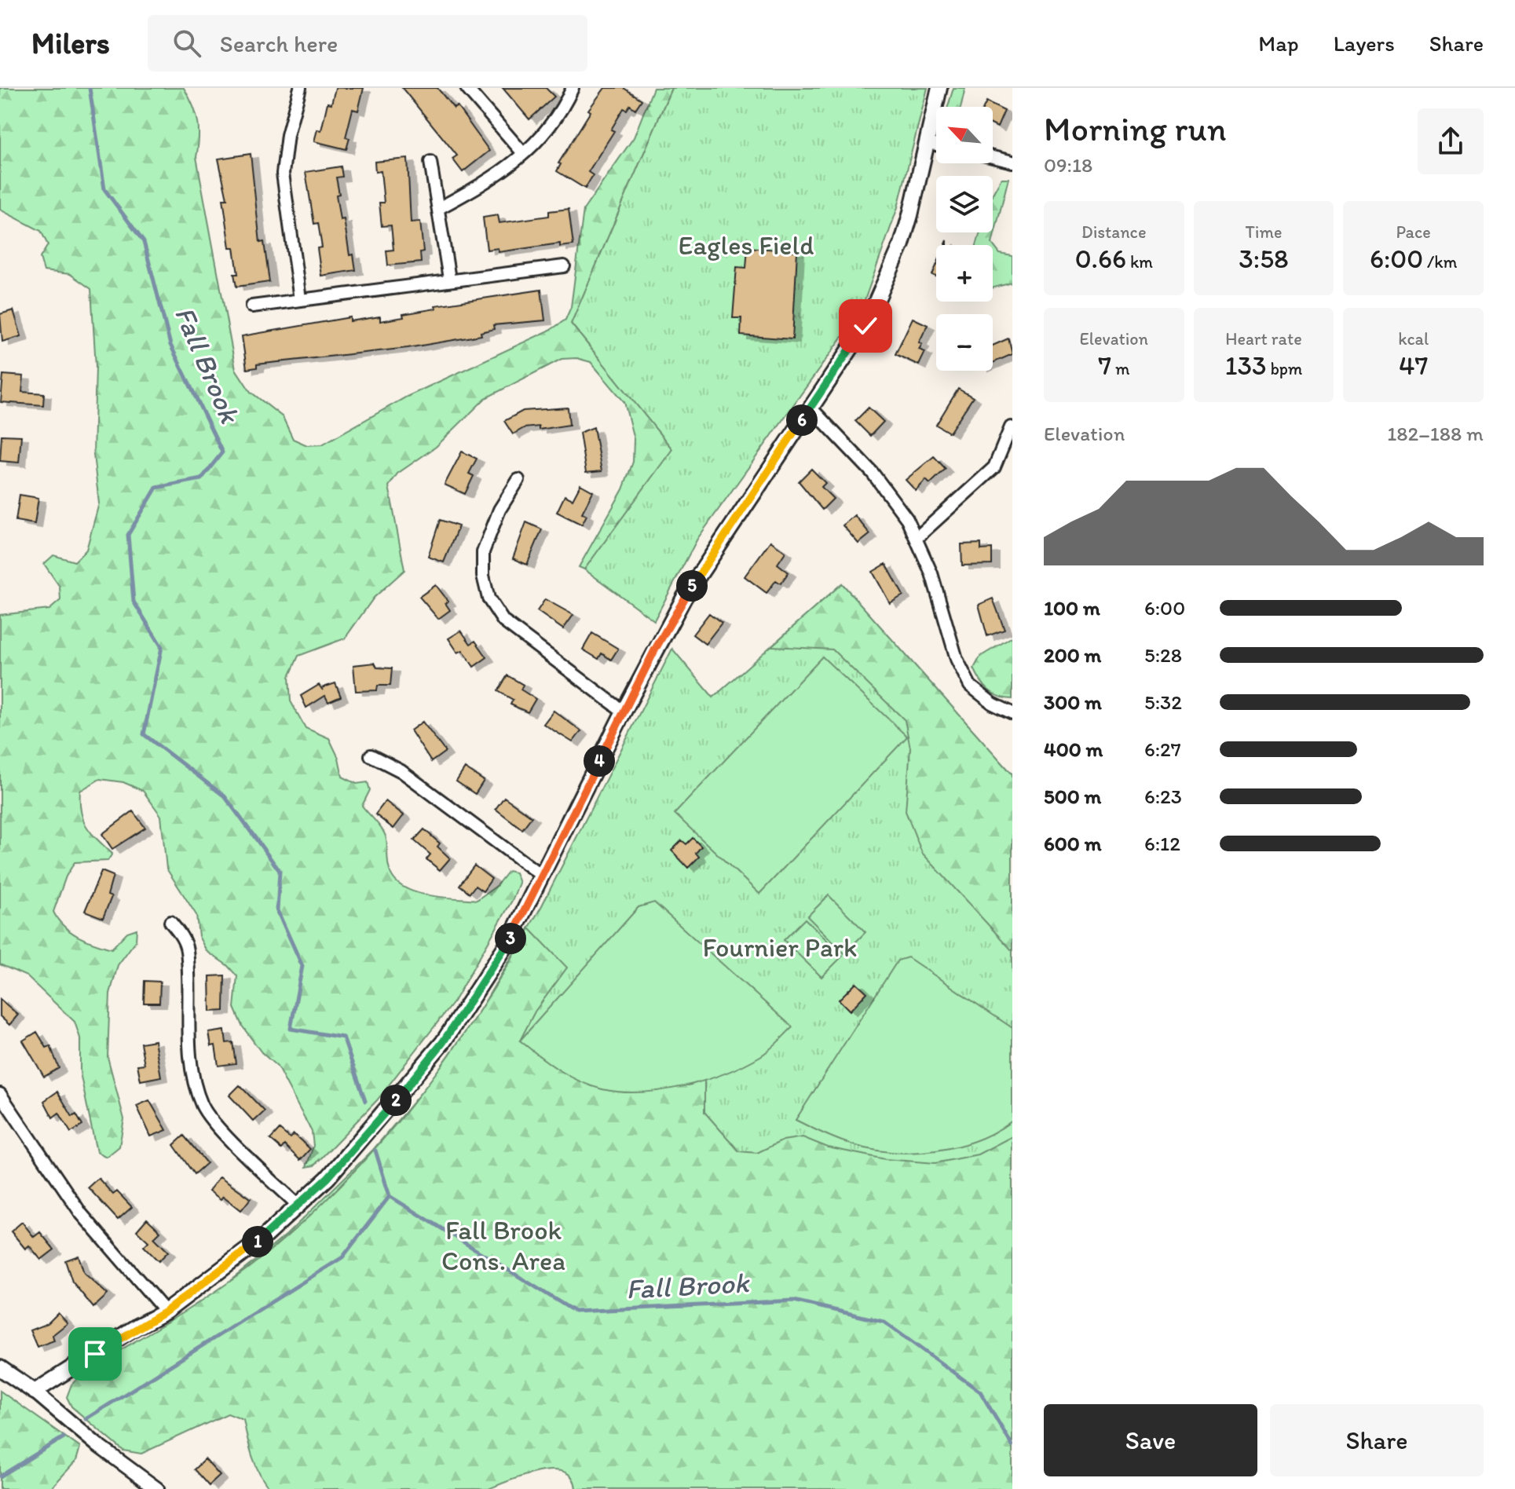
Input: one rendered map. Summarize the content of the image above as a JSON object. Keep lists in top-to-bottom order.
{
  "water": ["Fall Brook"],
  "parks": ["Eagles Field", "Fournier Park", "Fall Brook Cons. Area"],
  "north": "top left",
  "page": {
    "header": "Milers",
    "search": "Search here",
    "nav": ["Map", "Layers", "Share"],
    "heading": ["Morning run", "09:18"],
    "map_buttons": ["+", "−"],
    "stats": [
      ["Distance", "0.66 km"],
      ["Time", "3:58"],
      ["Pace", "6:00 /km"],
      ["Elevation", "7 m"],
      ["Heart rate", "133 bpm"],
      ["kcal", "47"]
    ],
    "pins": [
      "6",
      "5",
      "4",
      "3",
      "2",
      "1"
    ],
    "chart": ["Elevation", "182–188 m"],
    "list": [
      {
        "name": "100 m",
        "note": "6:00"
      },
      {
        "name": "200 m",
        "note": "5:28"
      },
      {
        "name": "300 m",
        "note": "5:32"
      },
      {
        "name": "400 m",
        "note": "6:27"
      },
      {
        "name": "500 m",
        "note": "6:23"
      },
      {
        "name": "600 m",
        "note": "6:12"
      }
    ],
    "buttons": ["Save", "Share"]
  }
}
